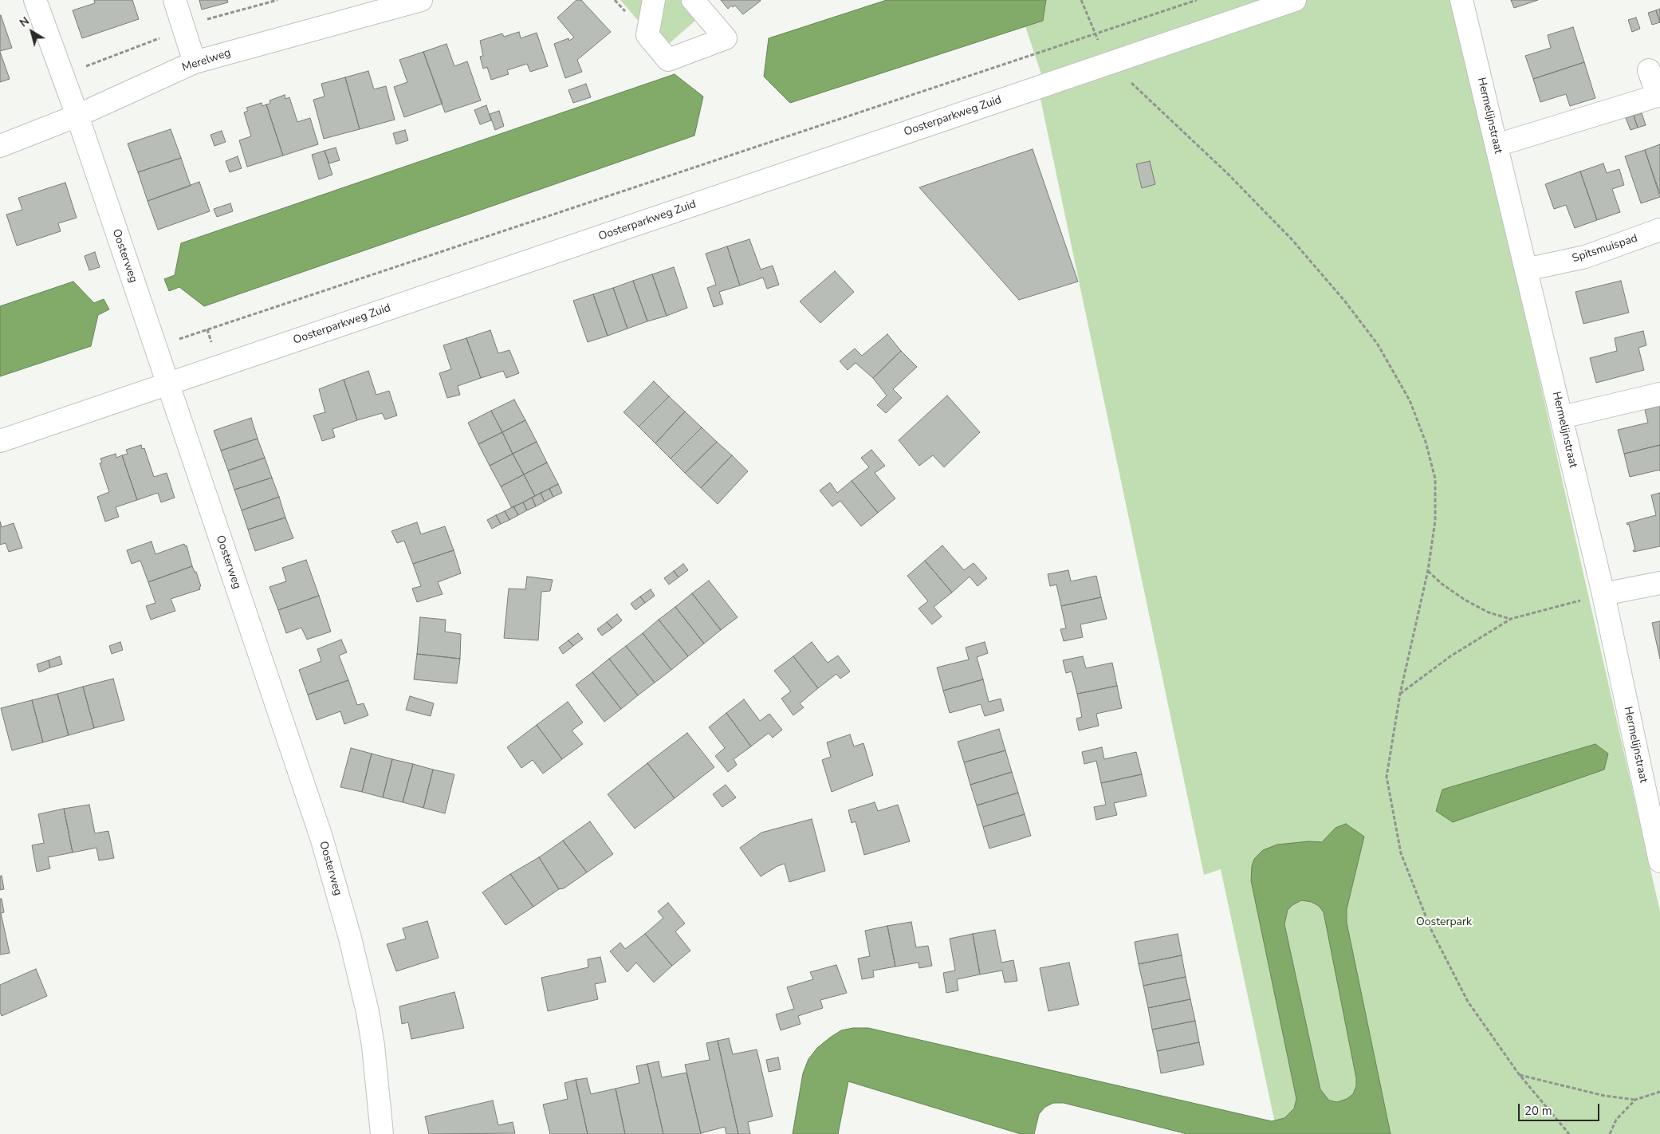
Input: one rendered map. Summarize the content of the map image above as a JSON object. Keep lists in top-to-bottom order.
{
  "streets": {
    "street": [
      "Merelweg",
      "Hermelijnstraat",
      "Oosterparkweg Zuid",
      "Spitsmuispad",
      "Oosterweg"
    ]
  },
  "crossings": [
    ["Merelweg", "Oosterweg"],
    ["Hermelijnstraat", "Spitsmuispad"],
    ["Oosterparkweg Zuid", "Oosterweg"]
  ],
  "parks": ["Oosterpark"],
  "scale_bar": "20 m",
  "north": "top left"
}
